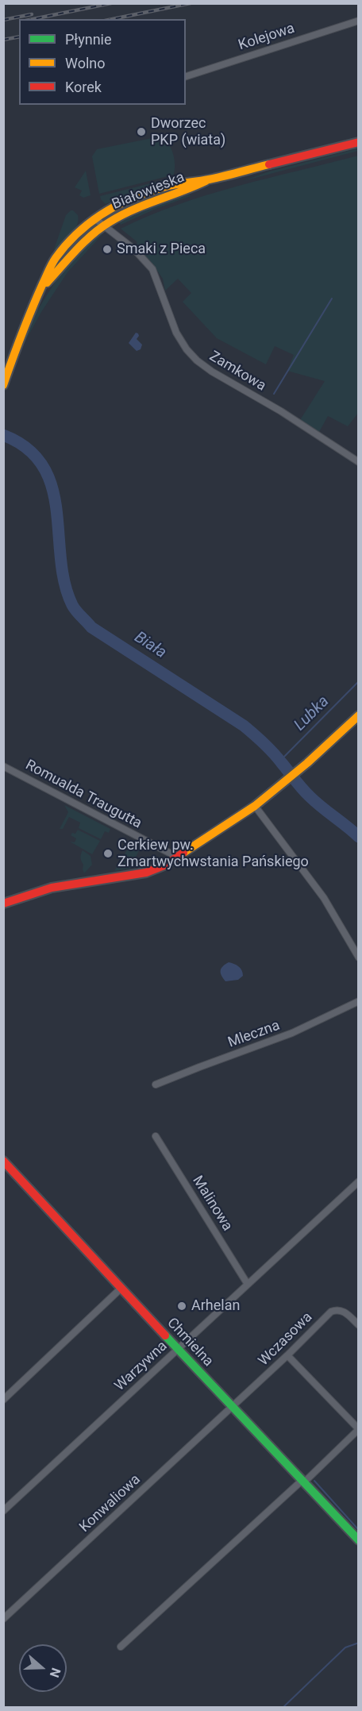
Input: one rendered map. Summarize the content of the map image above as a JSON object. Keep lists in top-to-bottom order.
{
  "streets": {
    "street": [
      "Kolejowa",
      "Białowieska",
      "Zamkowa",
      "Romualda Traugutta",
      "Mleczna",
      "Malinowa",
      "Wczasowa",
      "Chmielna",
      "Warzywna",
      "Konwaliowa"
    ]
  },
  "crossings": [
    ["Białowieska", "Zamkowa"],
    ["Malinowa", "Warzywna"],
    ["Wczasowa", "Chmielna"],
    ["Wczasowa", "Konwaliowa"],
    ["Chmielna", "Warzywna"],
    ["Chmielna", "Konwaliowa"]
  ],
  "water": ["Biała", "Lubka"],
  "places": [
    "Dworzec PKP (wiata)",
    "Smaki z Pieca",
    "Cerkiew pw. Zmartwychwstania Pańskiego",
    "Arhelan"
  ],
  "legend": ["Płynnie", "Wolno", "Korek"],
  "north": "right"
}
